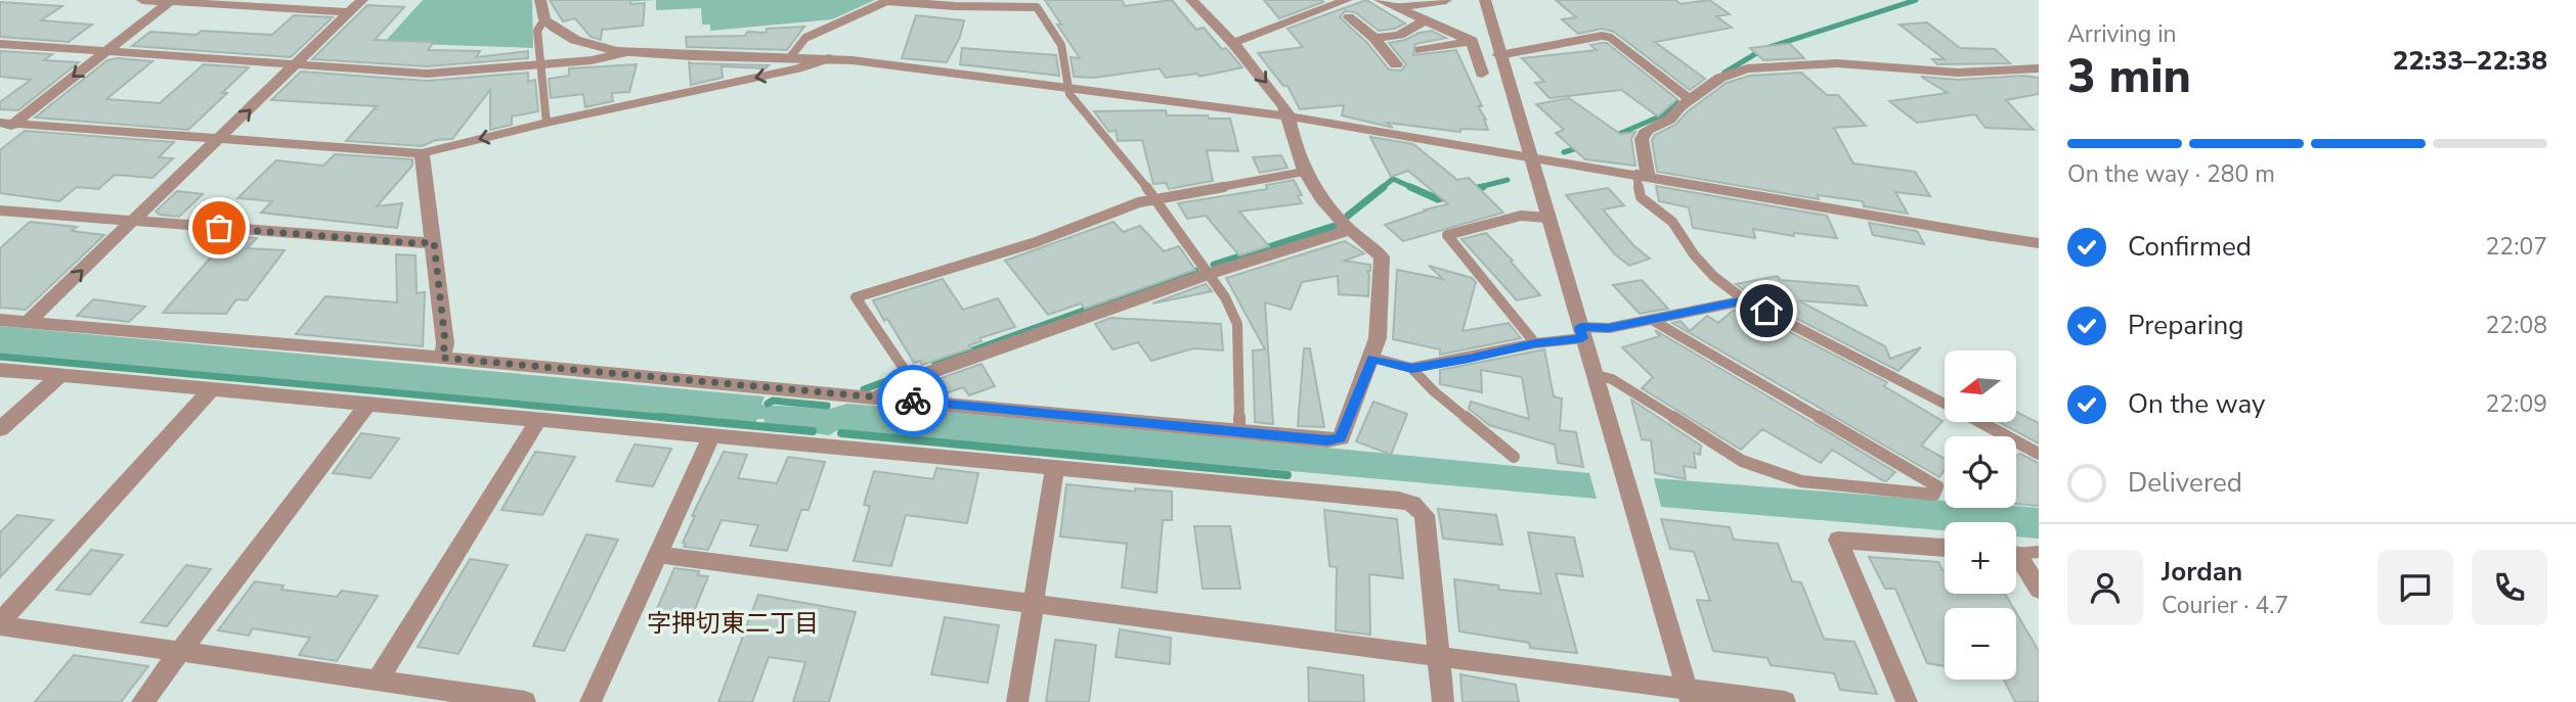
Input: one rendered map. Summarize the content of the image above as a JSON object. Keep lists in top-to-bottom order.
{
  "districts": ["字押切東二丁目"],
  "north": "left",
  "page": {
    "heading": ["3 min", "Arriving in", "22:33–22:38"],
    "panel": ["Jordan", "Courier · 4.7"],
    "bar": "On the way · 280 m",
    "list": [
      ["Confirmed", "22:07"],
      ["Preparing", "22:08"],
      ["On the way", "22:09"],
      "Delivered"
    ],
    "map_buttons": ["+", "−"]
  }
}
